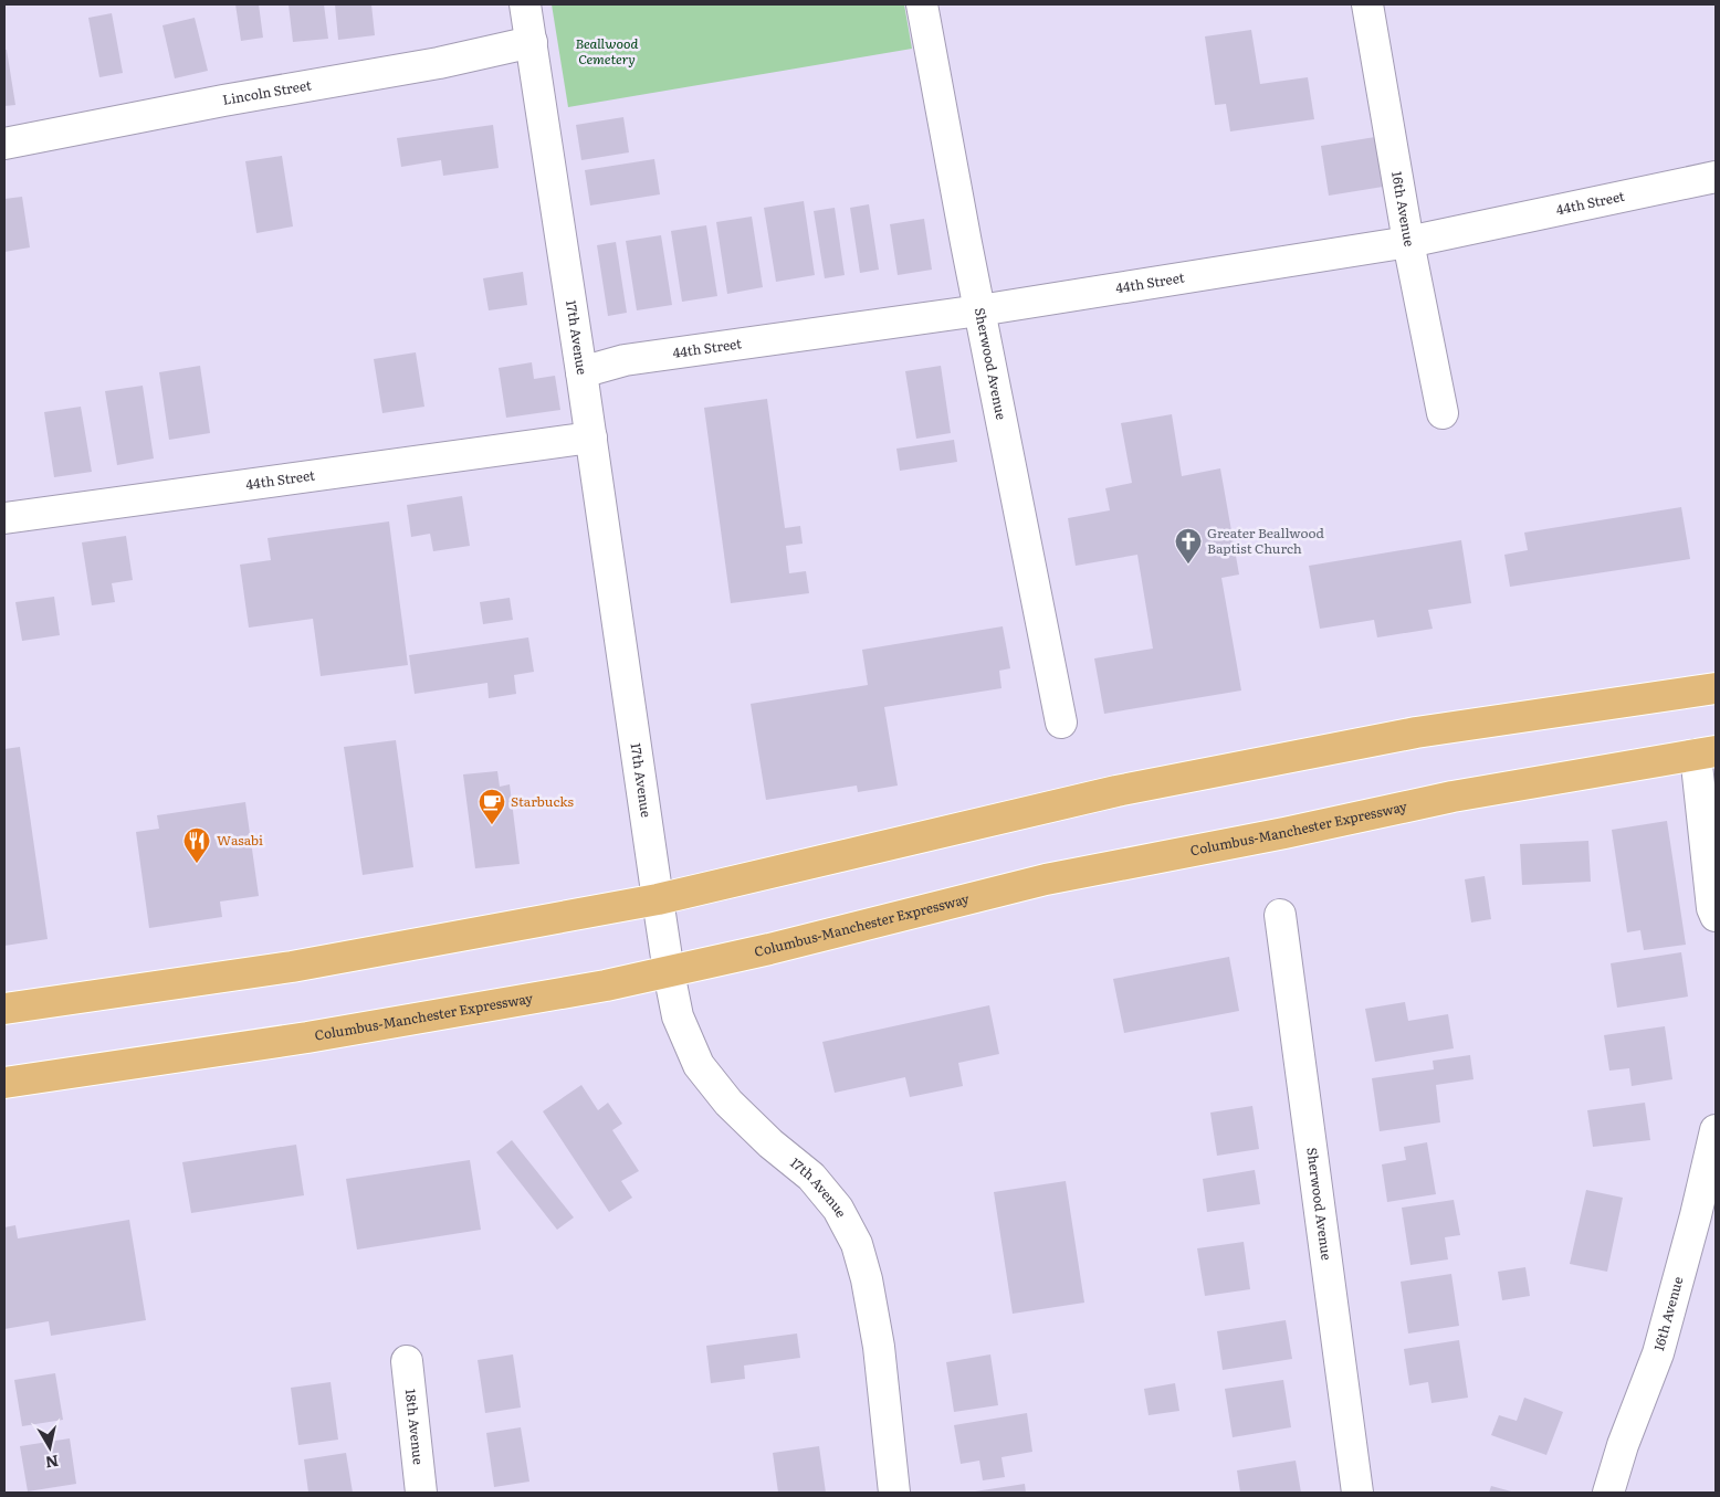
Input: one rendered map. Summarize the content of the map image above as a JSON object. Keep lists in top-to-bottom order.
{
  "streets": {
    "main road": ["Columbus-Manchester Expressway"],
    "street": [
      "Lincoln Street",
      "44th Street",
      "16th Avenue",
      "17th Avenue",
      "Sherwood Avenue",
      "18th Avenue"
    ]
  },
  "crossings": [
    ["Lincoln Street", "17th Avenue"],
    ["44th Street", "16th Avenue"],
    ["44th Street", "17th Avenue"],
    ["44th Street", "Sherwood Avenue"],
    ["17th Avenue", "Columbus-Manchester Expressway"]
  ],
  "parks": ["Beallwood Cemetery"],
  "places": {
    "church": ["Greater Beallwood Baptist Church"],
    "cafe": ["Starbucks"],
    "restaurant": ["Wasabi"]
  },
  "north": "bottom"
}
